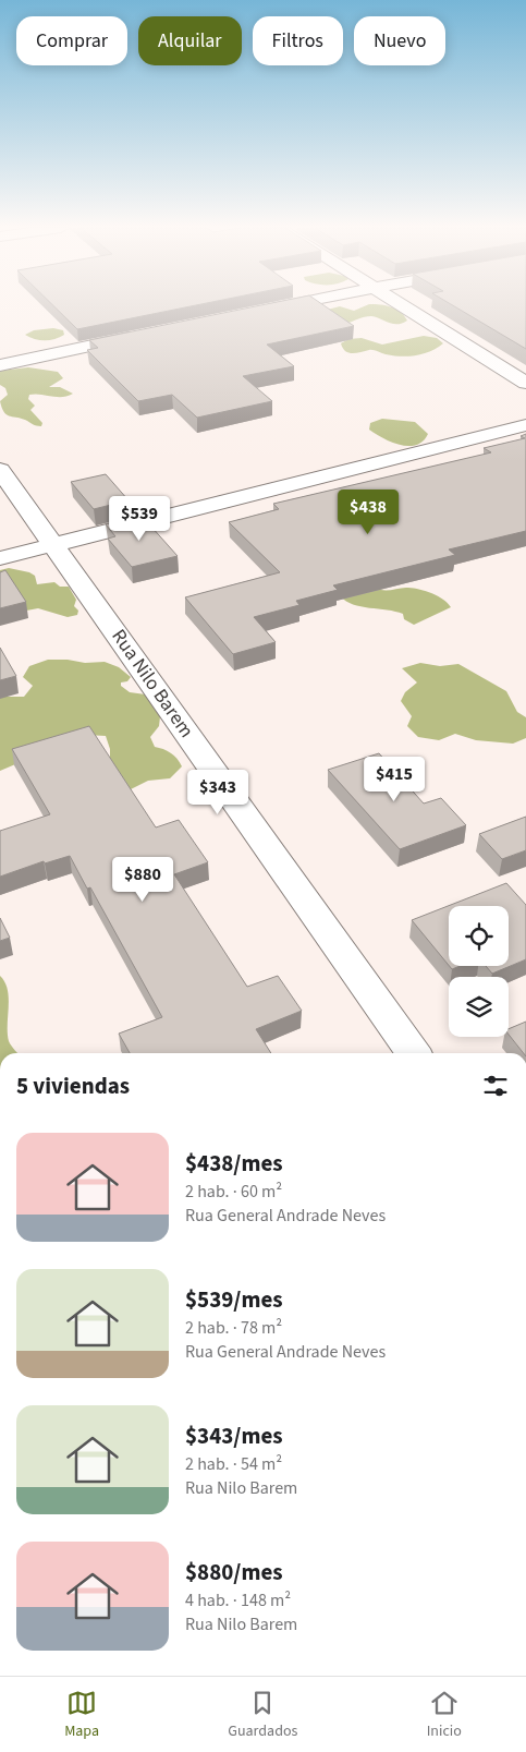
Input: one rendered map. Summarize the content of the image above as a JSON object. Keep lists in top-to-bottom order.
{
  "streets": {
    "street": ["Rua Nilo Barem"]
  },
  "page": {
    "chip": [
      "Comprar",
      "Alquilar",
      "Filtros",
      "Nuevo"
    ],
    "price": [
      "$438",
      "$539",
      "$415",
      "$343",
      "$880"
    ],
    "heading": "5 viviendas",
    "list": [
      {
        "name": "$438/mes",
        "note": "2 hab. · 60 m² · Rua General Andrade Neves"
      },
      {
        "name": "$539/mes",
        "note": "2 hab. · 78 m² · Rua General Andrade Neves"
      },
      {
        "name": "$343/mes",
        "note": "2 hab. · 54 m² · Rua Nilo Barem"
      },
      {
        "name": "$880/mes",
        "note": "4 hab. · 148 m² · Rua Nilo Barem"
      }
    ],
    "tabs": ["Mapa", "Guardados", "Inicio"]
  }
}
